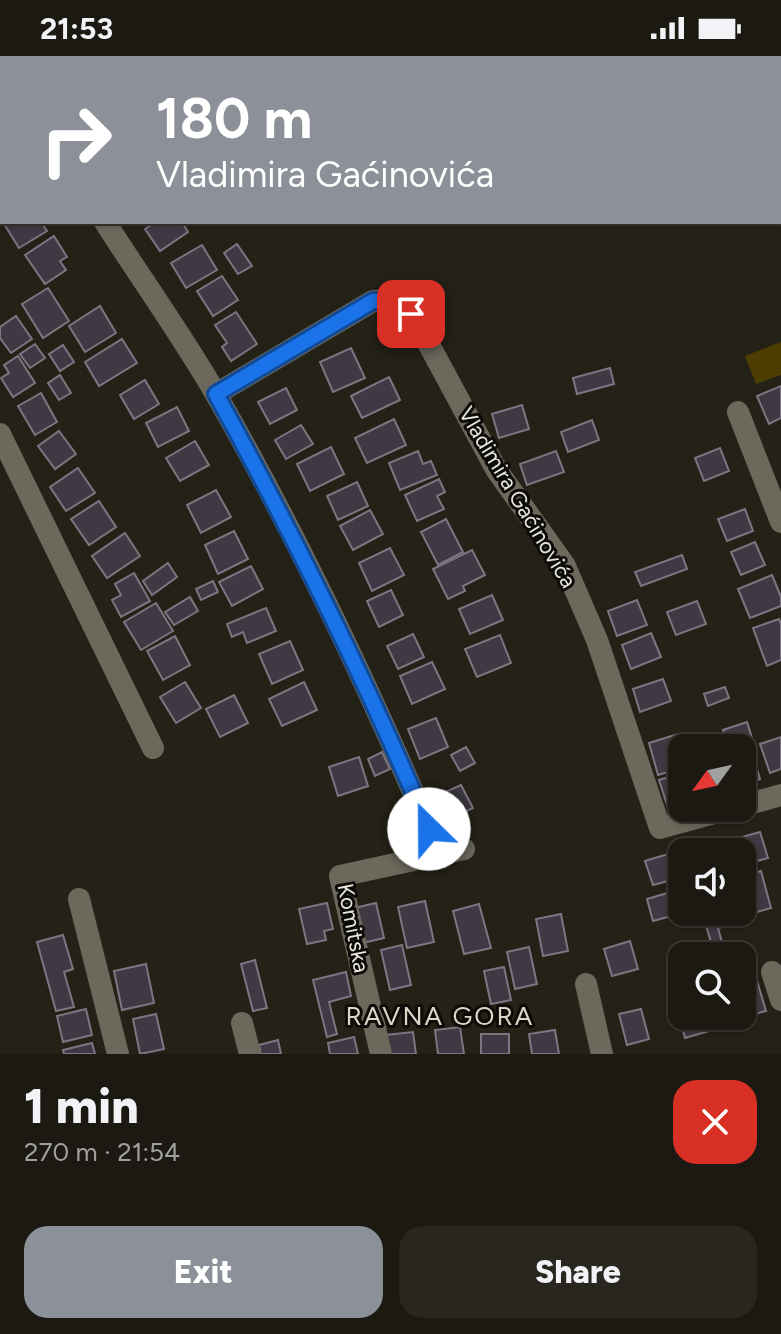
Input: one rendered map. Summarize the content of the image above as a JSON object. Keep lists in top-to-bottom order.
{
  "streets": {
    "street": ["Vladimira Gaćinovića", "Komitska"]
  },
  "districts": ["RAVNA GORA"],
  "north": "bottom left",
  "page": {
    "status": "21:53",
    "turn": ["180 m", "Vladimira Gaćinovića"],
    "heading": ["1 min", "270 m · 21:54"],
    "buttons": ["Exit", "Share"]
  }
}
